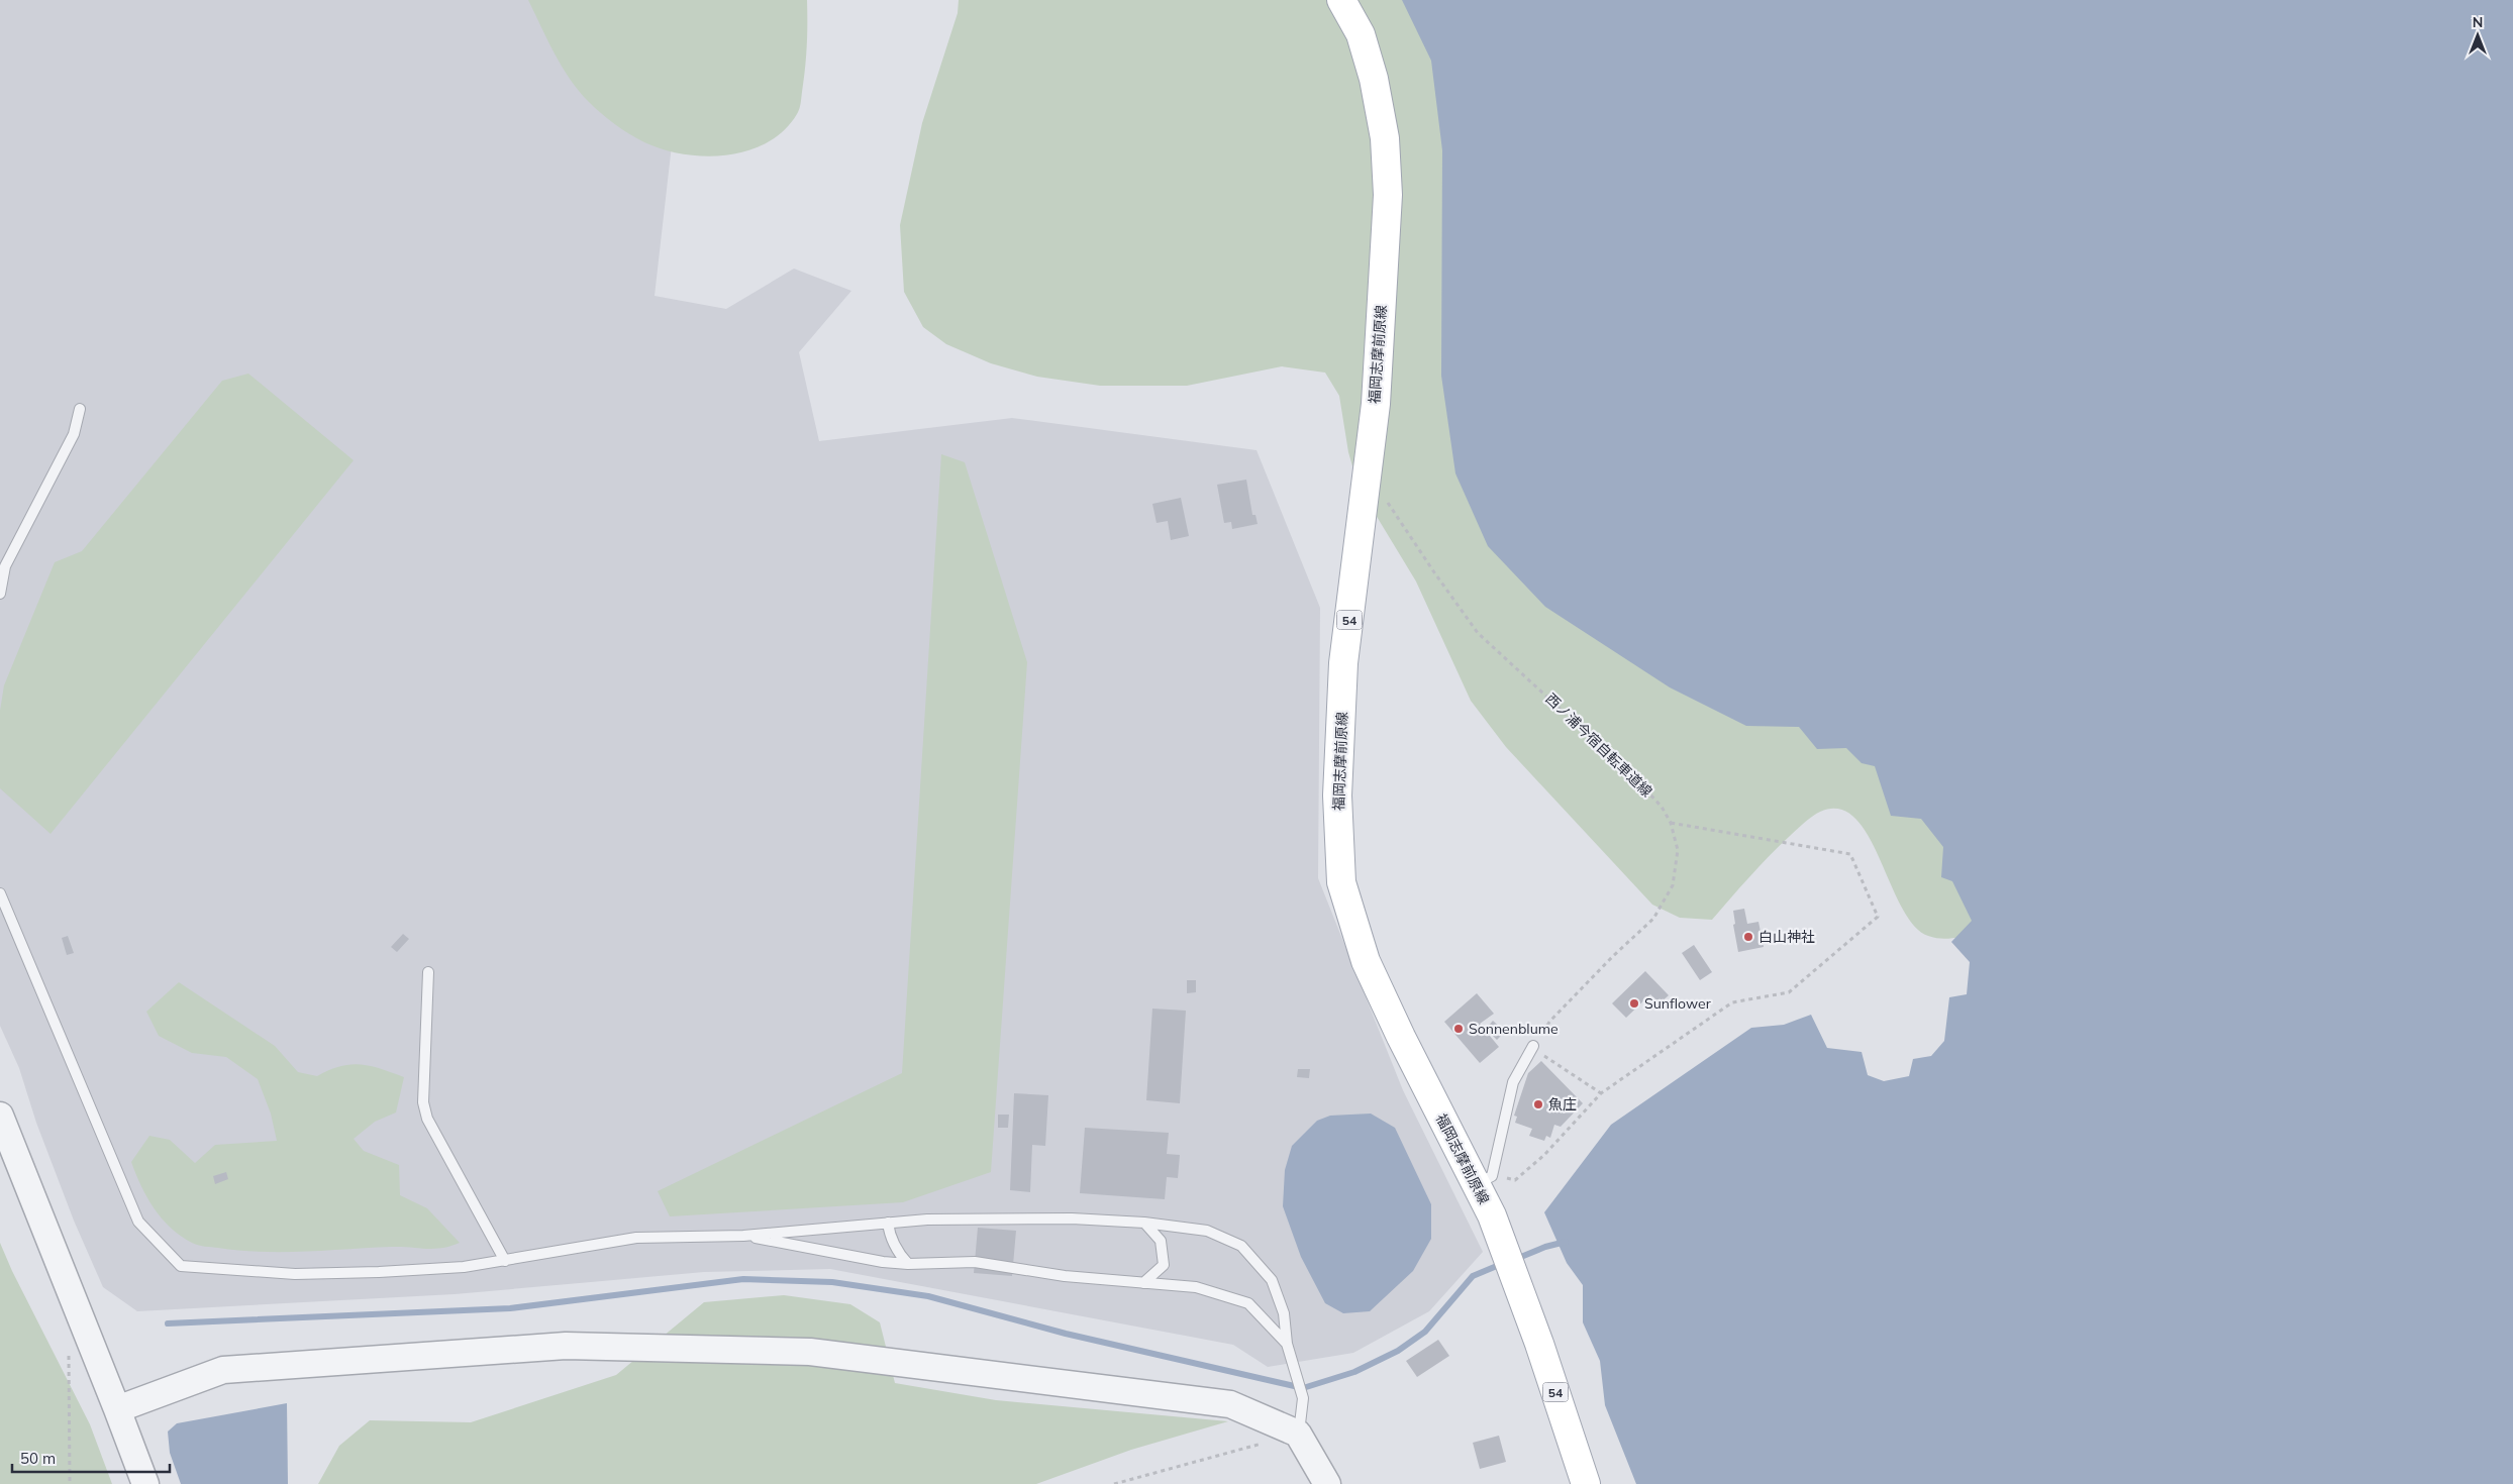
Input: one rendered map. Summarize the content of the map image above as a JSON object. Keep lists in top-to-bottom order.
{
  "streets": {
    "main road": ["福岡志摩前原線", "54"],
    "path": ["西ノ浦今宿自転車道線"]
  },
  "crossings": [
    ["福岡志摩前原線", "西ノ浦今宿自転車道線"]
  ],
  "places": [
    "白山神社",
    "Sunflower",
    "Sonnenblume",
    "魚庄"
  ],
  "scale_bar": "50 m",
  "north": "top"
}
